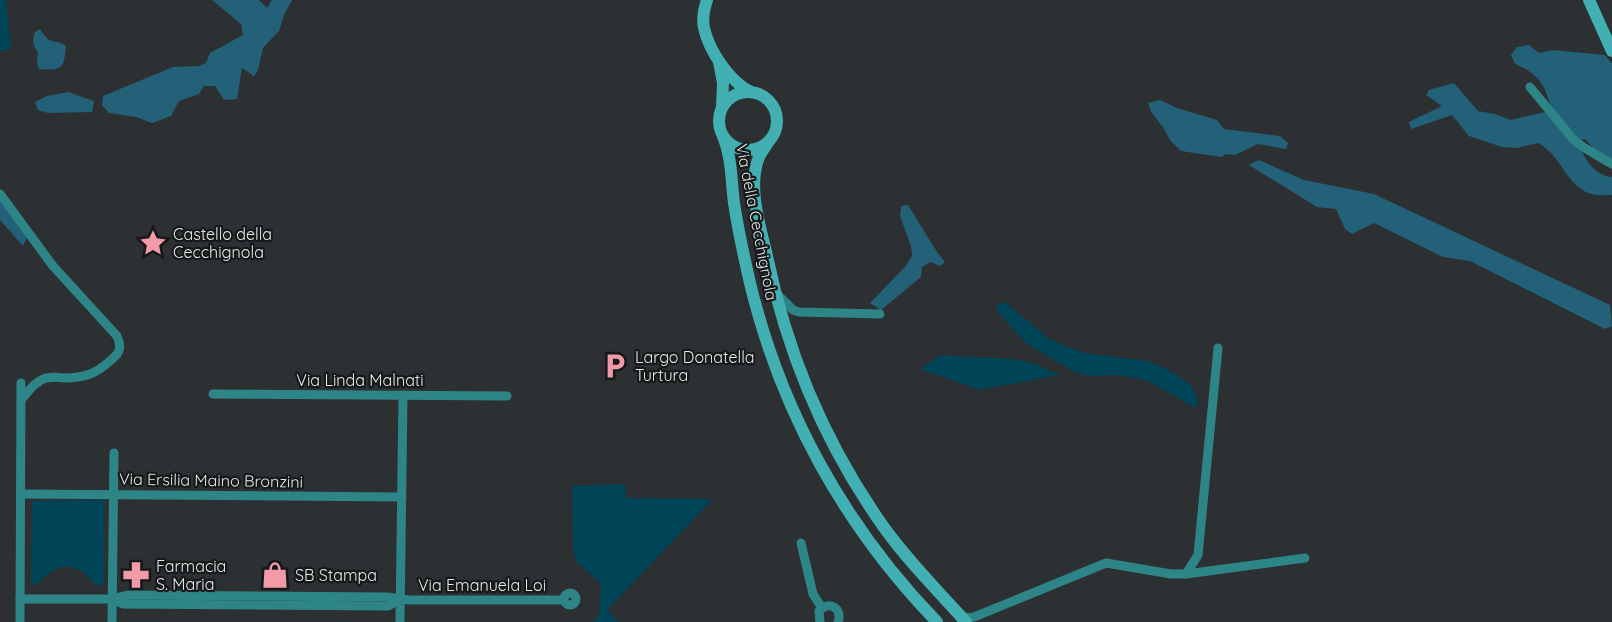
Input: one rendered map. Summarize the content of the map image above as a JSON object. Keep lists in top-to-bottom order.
{
  "streets": {
    "street": [
      "Via della Cecchignola",
      "Via Linda Malnati",
      "Via Ersilia Maino Bronzini",
      "Via Emanuela Loi"
    ]
  },
  "places": {
    "place": ["Castello della Cecchignola"],
    "parking": ["Largo Donatella Turtura"],
    "pharmacy": ["Farmacia S. Maria"],
    "shop": ["SB Stampa"]
  }
}
